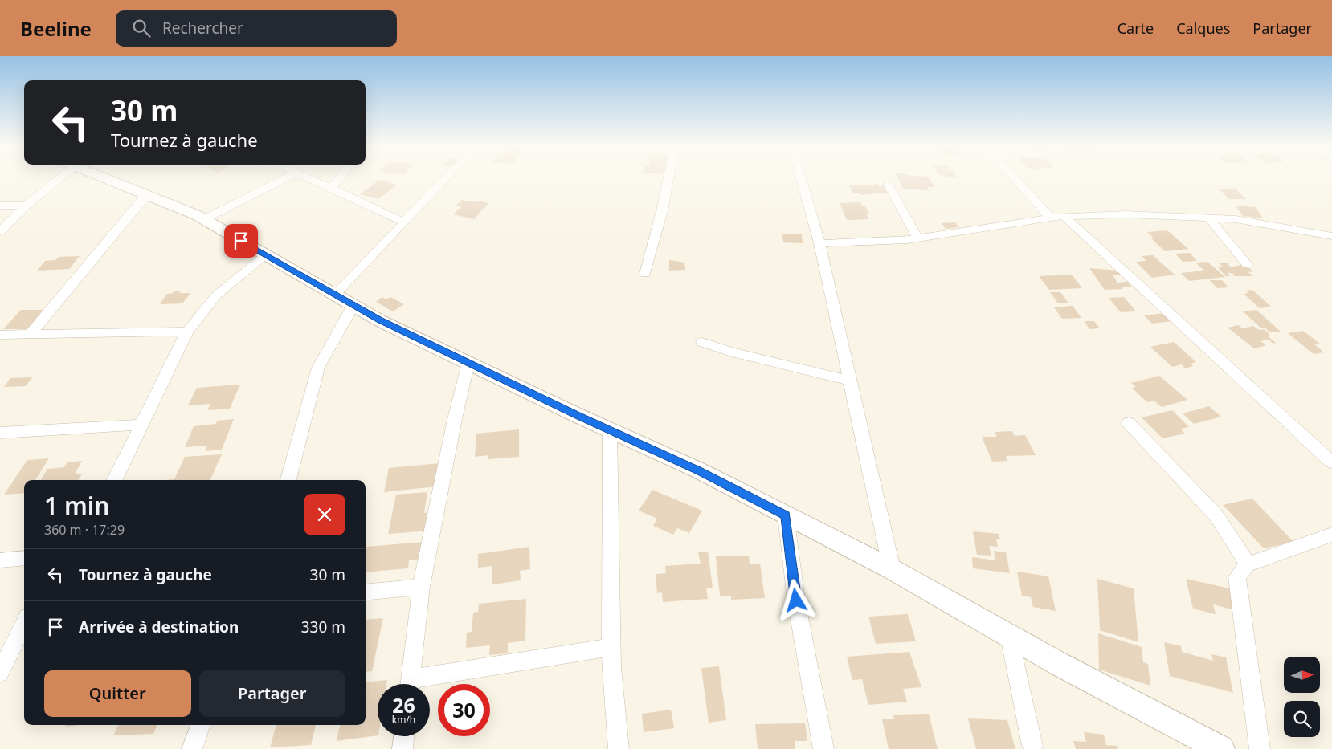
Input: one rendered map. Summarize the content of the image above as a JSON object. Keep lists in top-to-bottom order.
{
  "north": "right",
  "page": {
    "header": "Beeline",
    "search": "Rechercher",
    "nav": ["Carte", "Calques", "Partager"],
    "turn": ["30 m", "Tournez à gauche"],
    "heading": ["1 min", "360 m · 17:29"],
    "list": [
      {
        "name": "Tournez à gauche",
        "value": "30 m"
      },
      {
        "name": "Arrivée à destination",
        "value": "330 m"
      }
    ],
    "buttons": ["Quitter", "Partager"],
    "speed": "26 km/h",
    "limit": "30"
  }
}
